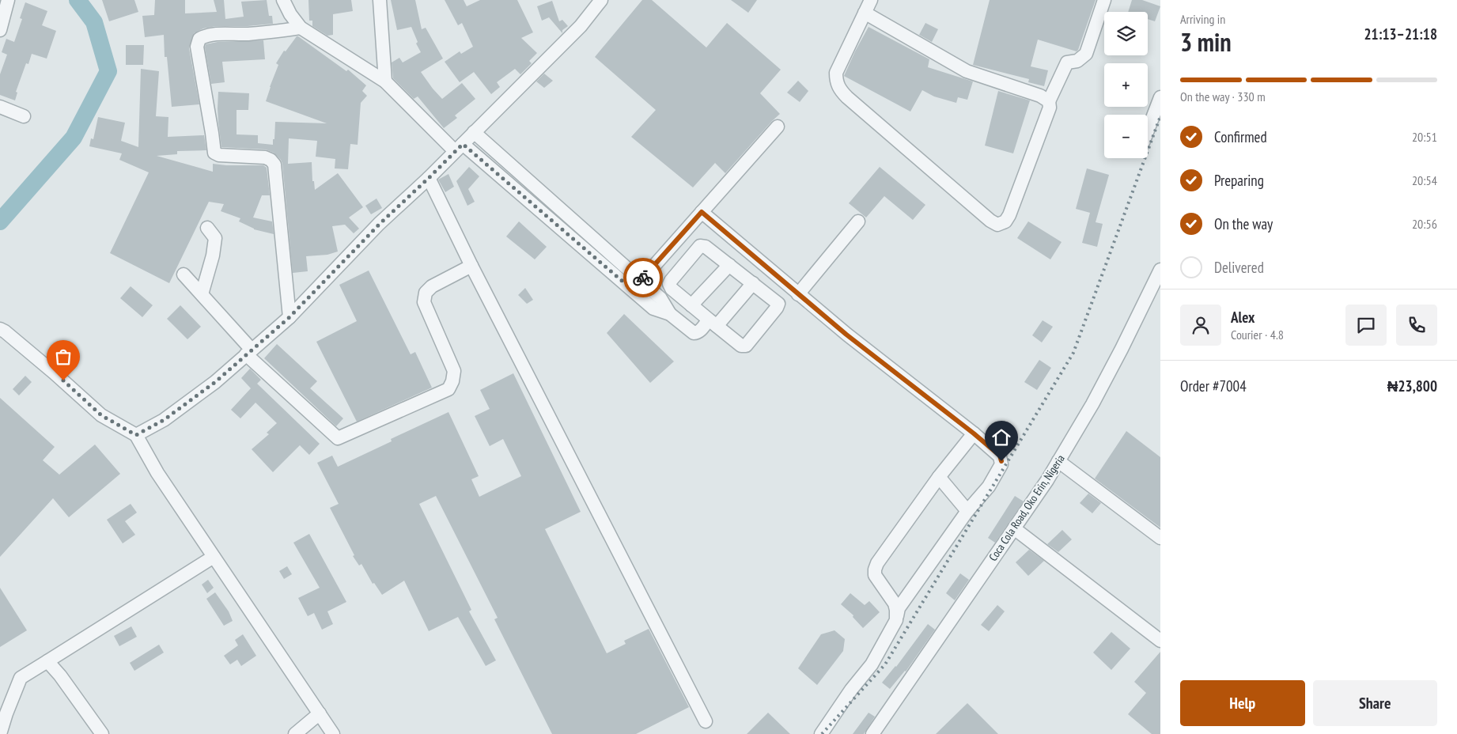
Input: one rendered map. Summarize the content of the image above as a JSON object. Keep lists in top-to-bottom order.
{
  "streets": {
    "street": ["Coca Cola Road, Oko Erin, Nigeria"]
  },
  "page": {
    "heading": ["3 min", "Arriving in", "21:13–21:18"],
    "panel": [
      "Alex",
      "Courier · 4.8",
      "Order #7004",
      "₦23,800"
    ],
    "map_buttons": ["+", "−"],
    "bar": "On the way · 330 m",
    "list": [
      ["Confirmed", "20:51"],
      ["Preparing", "20:54"],
      ["On the way", "20:56"],
      "Delivered"
    ],
    "buttons": ["Help", "Share"]
  }
}
